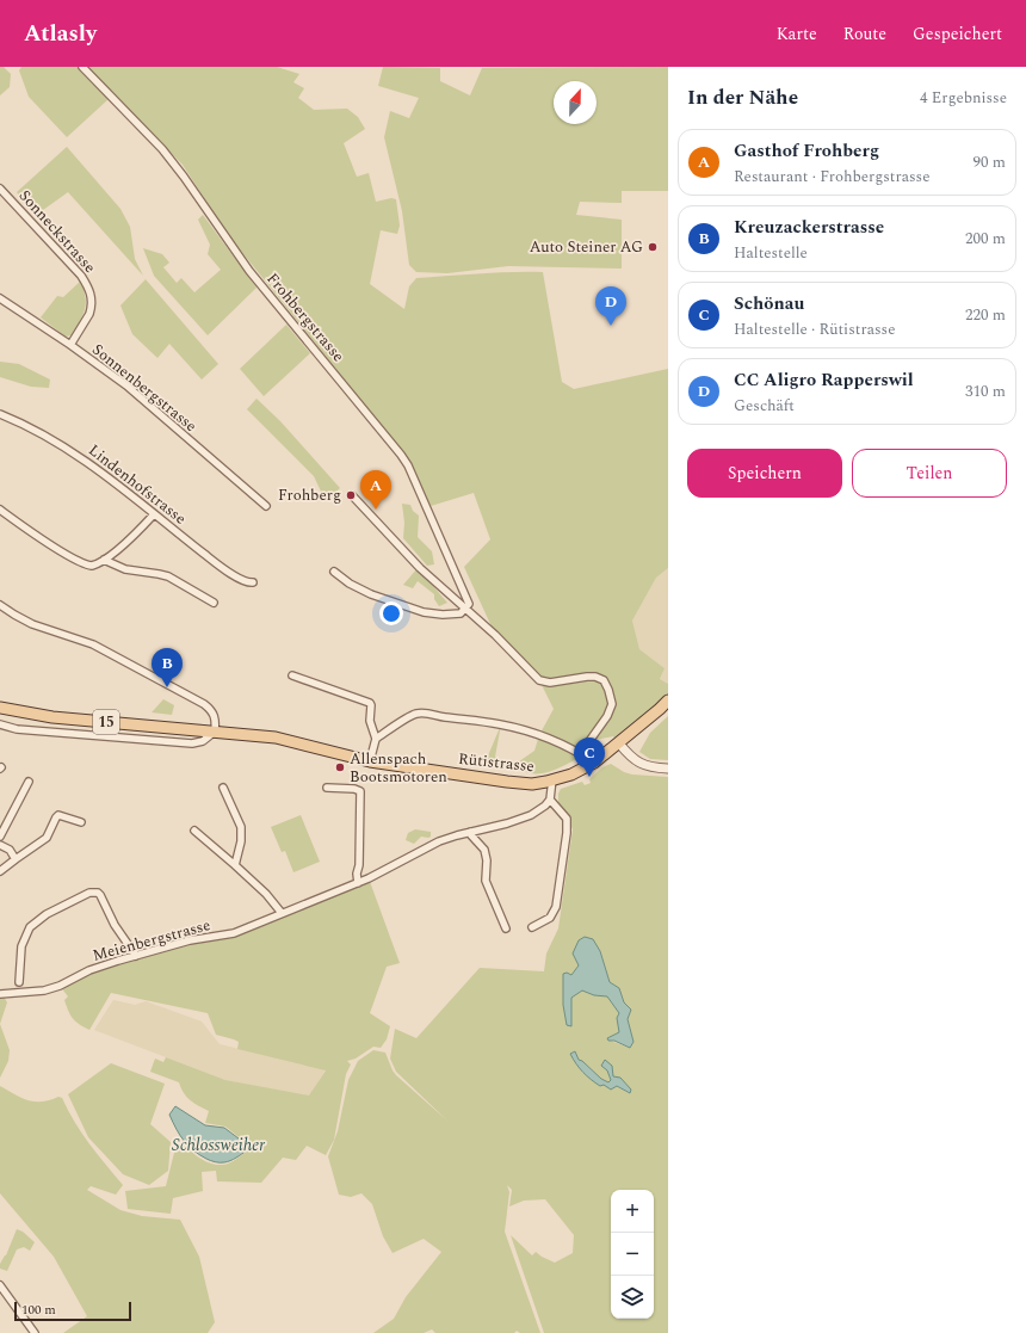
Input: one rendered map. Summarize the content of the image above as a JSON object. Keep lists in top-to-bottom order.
{
  "streets": {
    "main road": ["15", "Rütistrasse"],
    "street": [
      "Sonneckstrasse",
      "Frohbergstrasse",
      "Sonnenbergstrasse",
      "Lindenhofstrasse",
      "Meienbergstrasse"
    ]
  },
  "crossings": [
    ["Sonneckstrasse", "Sonnenbergstrasse"]
  ],
  "water": ["Schlossweiher"],
  "places": ["Auto Steiner AG", "Frohberg", "Allenspach Bootsmotoren"],
  "scale_bar": "100 m",
  "north": "top",
  "page": {
    "header": "Atlasly",
    "nav": ["Karte", "Route", "Gespeichert"],
    "heading": ["In der Nähe", "4 Ergebnisse"],
    "list": [
      {
        "mark": "A",
        "name": "Gasthof Frohberg",
        "note": "Restaurant · Frohbergstrasse",
        "value": "90 m"
      },
      {
        "mark": "B",
        "name": "Kreuzackerstrasse",
        "note": "Haltestelle",
        "value": "200 m"
      },
      {
        "mark": "C",
        "name": "Schönau",
        "note": "Haltestelle · Rütistrasse",
        "value": "220 m"
      },
      {
        "mark": "D",
        "name": "CC Aligro Rapperswil",
        "note": "Geschäft",
        "value": "310 m"
      }
    ],
    "pins": [
      "D",
      "A",
      "B",
      "C"
    ],
    "buttons": ["Speichern", "Teilen"],
    "map_buttons": ["+", "−"],
    "scale": "100 m"
  }
}
